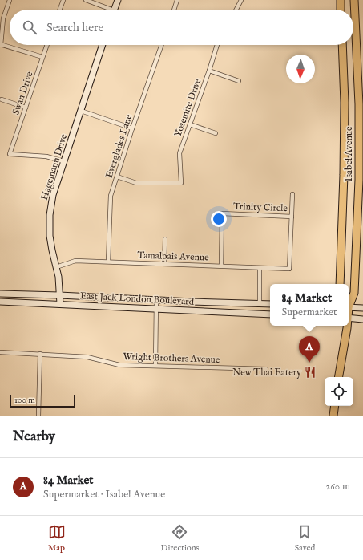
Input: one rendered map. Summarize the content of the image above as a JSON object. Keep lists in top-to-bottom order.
{
  "streets": {
    "highway": ["Isabel Avenue"],
    "main road": ["Hagemann Drive", "East Jack London Boulevard"],
    "street": [
      "Swan Drive",
      "Yosemite Drive",
      "Everglades Lane",
      "Trinity Circle",
      "Tamalpais Avenue",
      "Wright Brothers Avenue"
    ]
  },
  "crossings": [
    ["Swan Drive", "Hagemann Drive"],
    ["Yosemite Drive", "Everglades Lane"],
    ["Everglades Lane", "Tamalpais Avenue"],
    ["Hagemann Drive", "Tamalpais Avenue"],
    ["Hagemann Drive", "East Jack London Boulevard"],
    ["Trinity Circle", "Tamalpais Avenue"]
  ],
  "places": {
    "restaurant": ["New Thai Eatery"]
  },
  "scale_bar": "100 m",
  "north": "bottom",
  "page": {
    "search": "Search here",
    "popup": ["84 Market", "Supermarket"],
    "pins": "A",
    "scale": "100 m",
    "heading": "Nearby",
    "list": [
      {
        "mark": "A",
        "name": "84 Market",
        "note": "Supermarket · Isabel Avenue",
        "value": "260 m"
      }
    ],
    "nav": ["Map", "Directions", "Saved"]
  }
}
